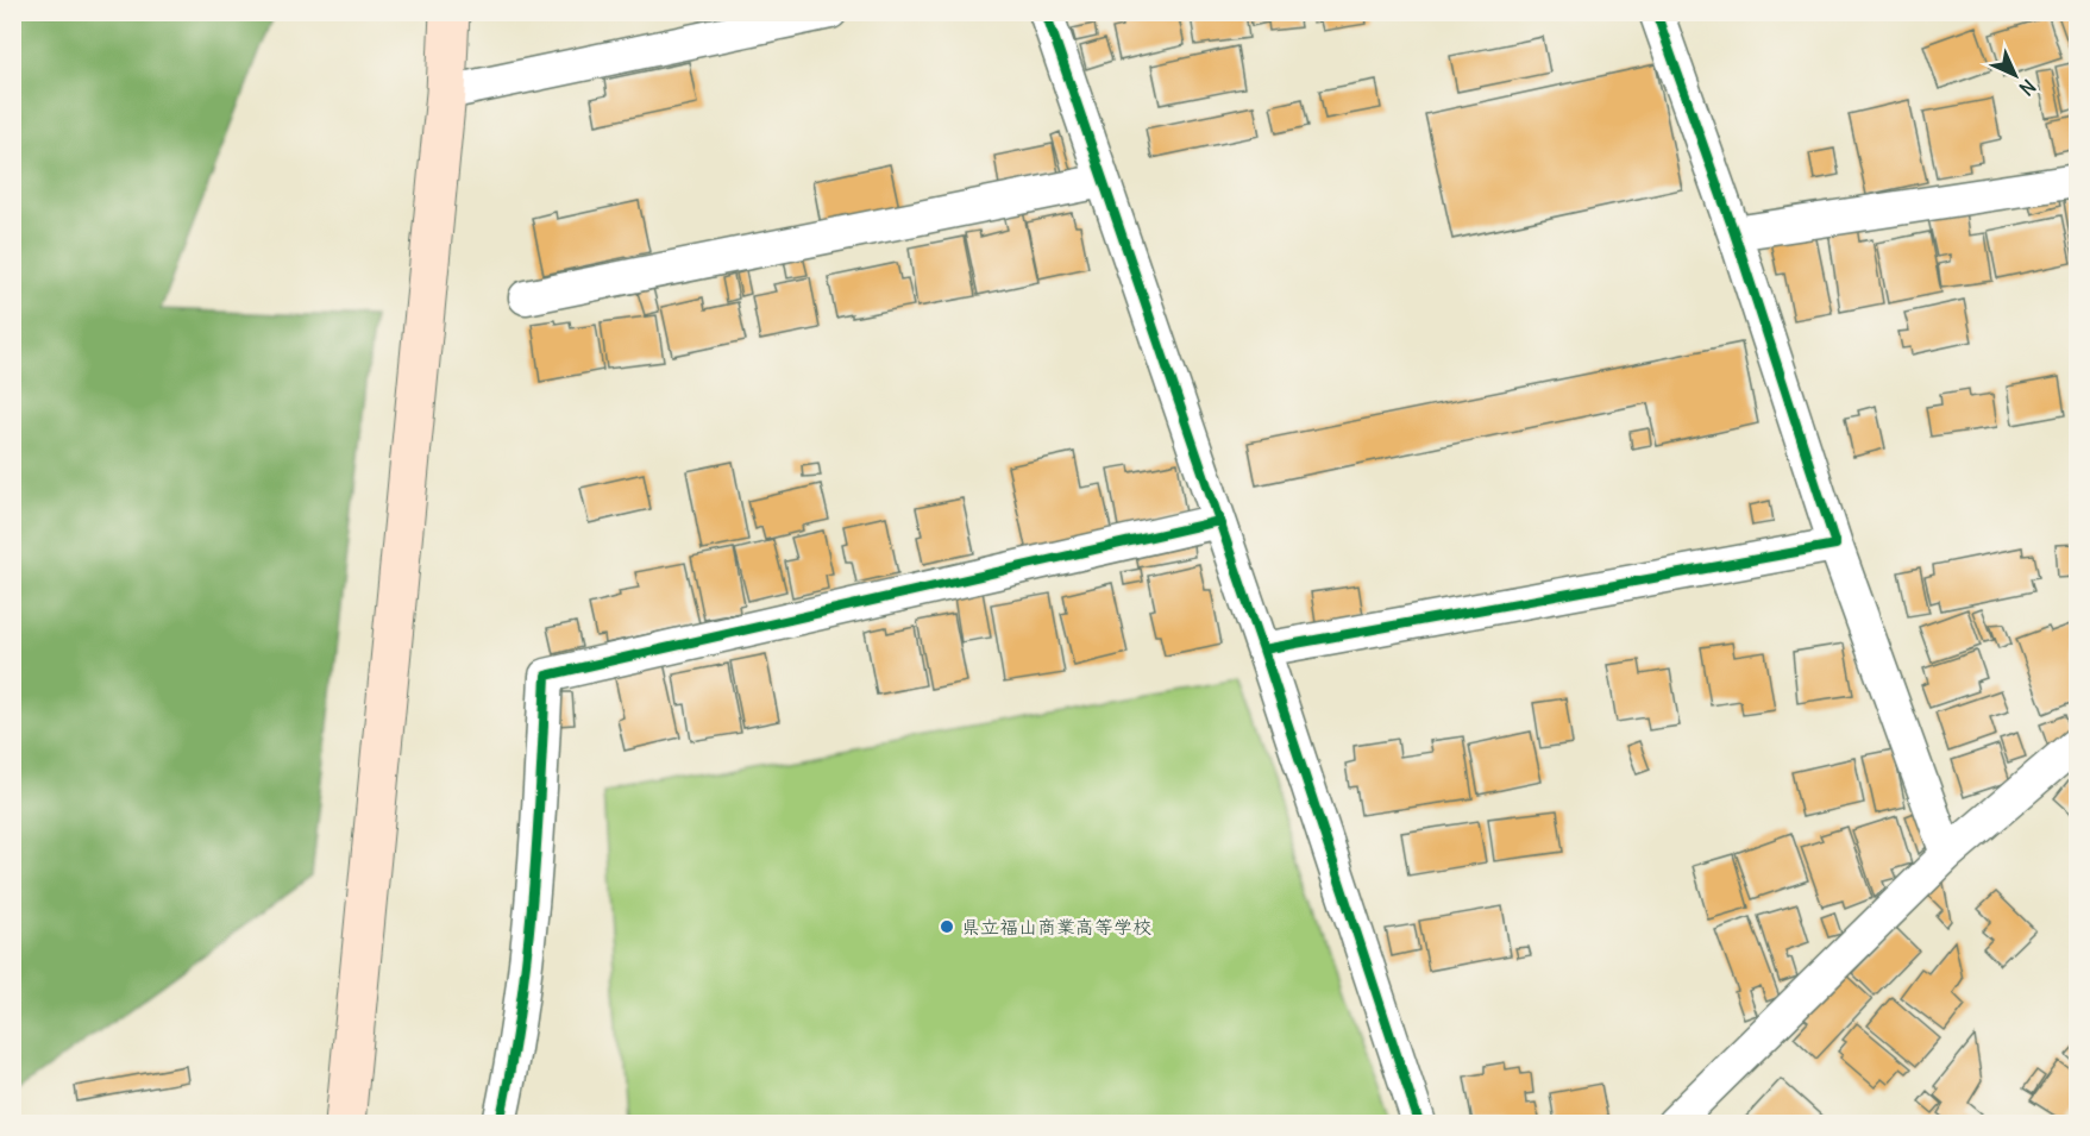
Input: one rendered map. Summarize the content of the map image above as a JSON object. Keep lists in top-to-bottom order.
{
  "places": ["県立福山商業高等学校"],
  "north": "bottom right"
}
